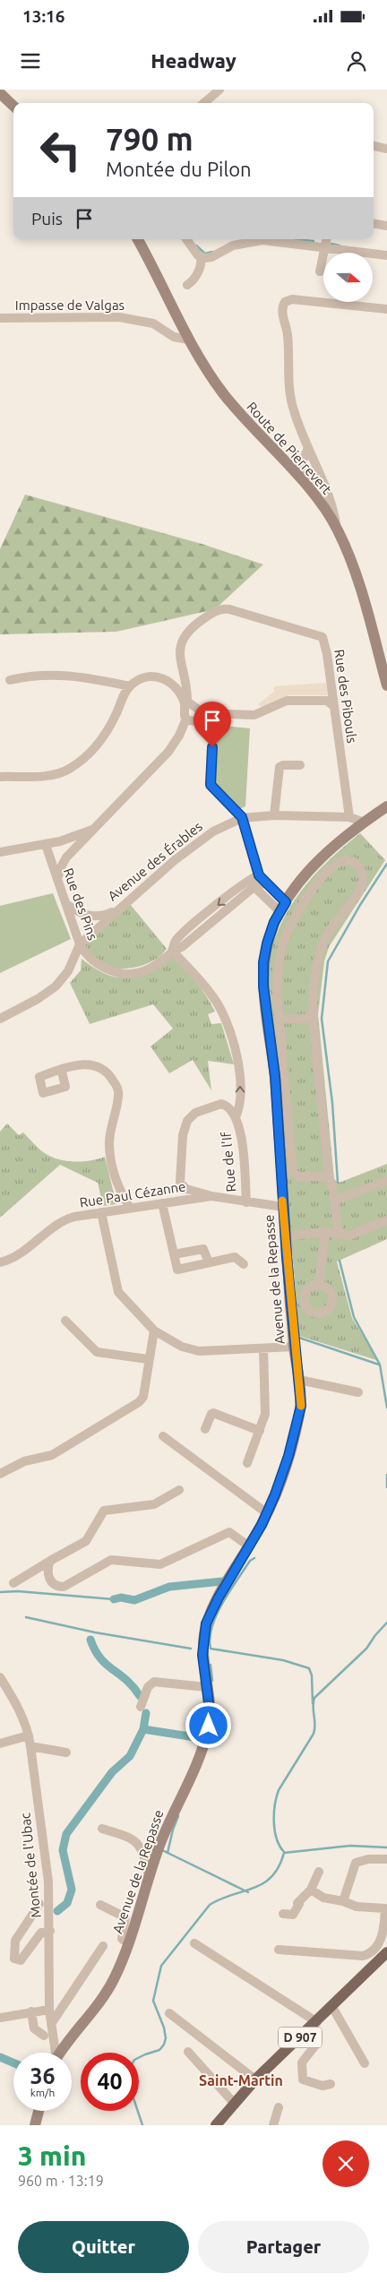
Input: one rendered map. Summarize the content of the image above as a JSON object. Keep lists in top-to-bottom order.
{
  "streets": {
    "main road": ["D 907"],
    "street": [
      "Impasse de Valgas",
      "Route de Pierrevert",
      "Rue des Pibouls",
      "Avenue des Érables",
      "Rue des Pins",
      "Rue de l'If",
      "Rue Paul Cézanne",
      "Avenue de la Repasse",
      "Montée de l'Ubac"
    ]
  },
  "crossings": [
    ["Impasse de Valgas", "Route de Pierrevert"],
    ["Rue des Pibouls", "Avenue des Érables"],
    ["Avenue des Érables", "Rue des Pins"],
    ["Avenue des Érables", "Avenue de la Repasse"],
    ["Rue de l'If", "Rue Paul Cézanne"],
    ["Rue Paul Cézanne", "Avenue de la Repasse"]
  ],
  "districts": ["Saint-Martin"],
  "north": "right",
  "page": {
    "status": "13:16",
    "header": "Headway",
    "turn": ["790 m", "Montée du Pilon"],
    "then": "Puis",
    "speed": "36 km/h",
    "limit": "40",
    "heading": ["3 min", "960 m · 13:19"],
    "buttons": ["Quitter", "Partager"]
  }
}
